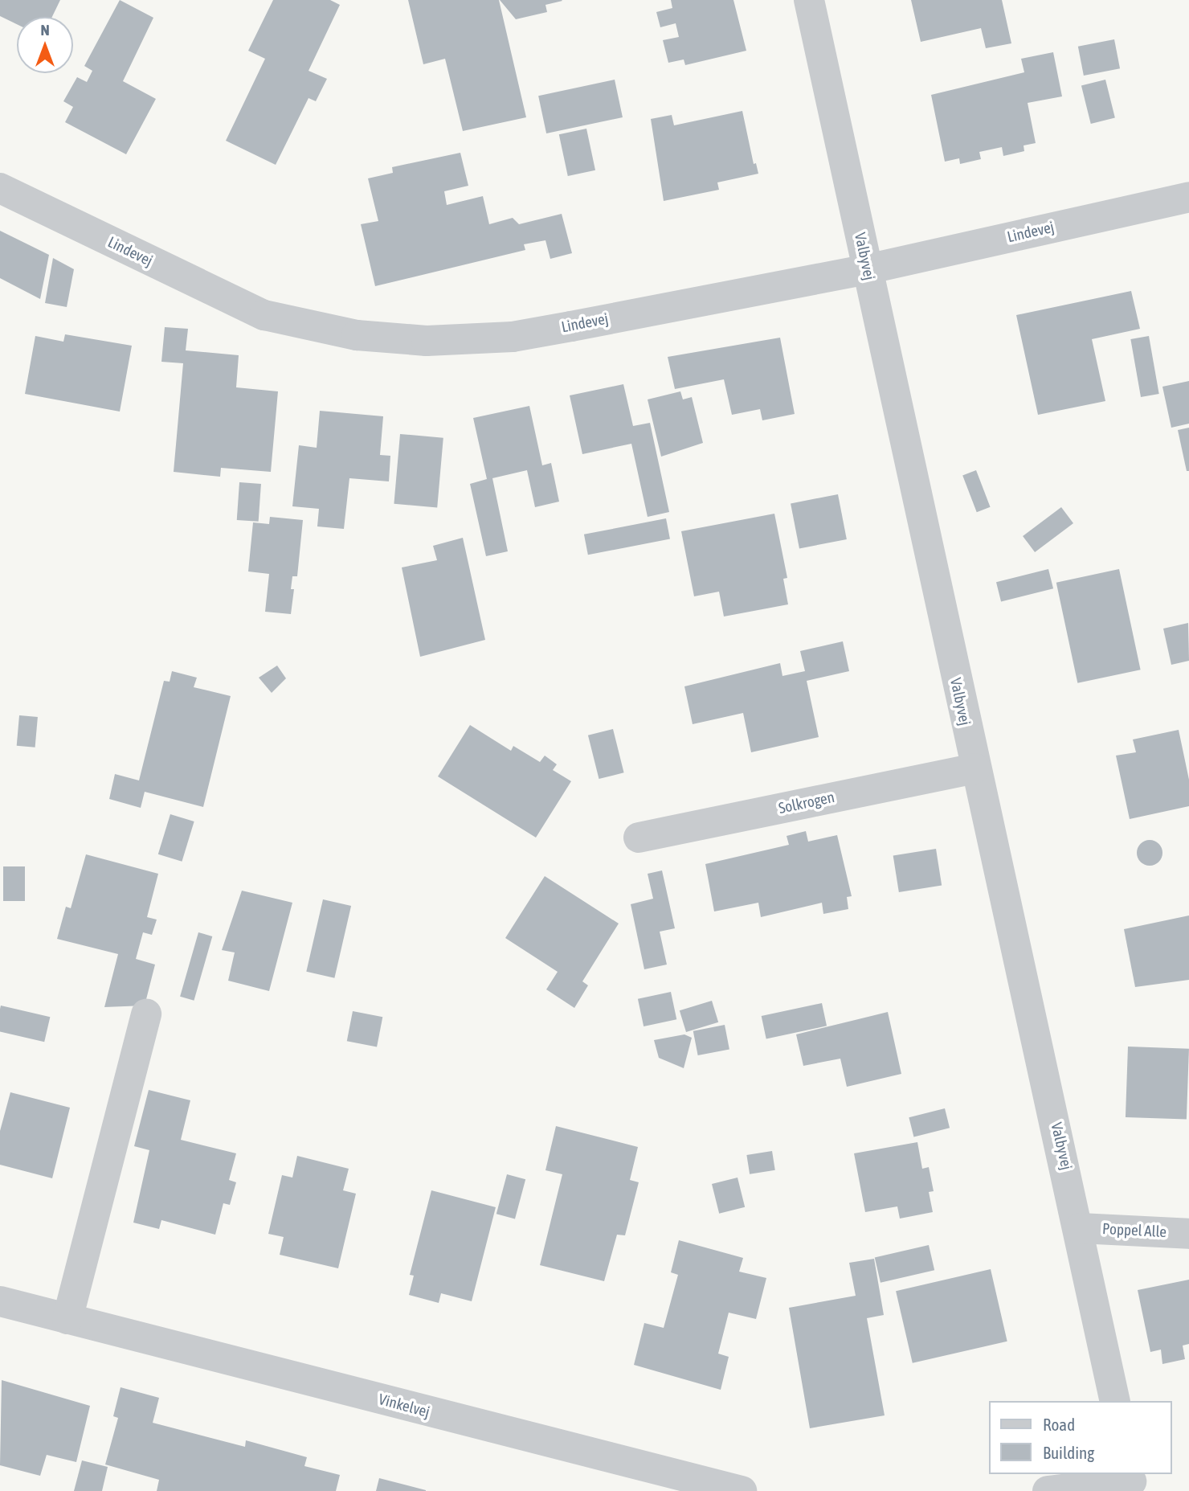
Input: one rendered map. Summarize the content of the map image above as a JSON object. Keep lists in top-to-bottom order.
{
  "streets": {
    "street": [
      "Lindevej",
      "Valbyvej",
      "Solkrogen",
      "Poppel Alle",
      "Vinkelvej"
    ]
  },
  "crossings": [
    ["Lindevej", "Valbyvej"],
    ["Valbyvej", "Solkrogen"],
    ["Valbyvej", "Poppel Alle"]
  ],
  "legend": ["Road", "Building"],
  "north": "top"
}
